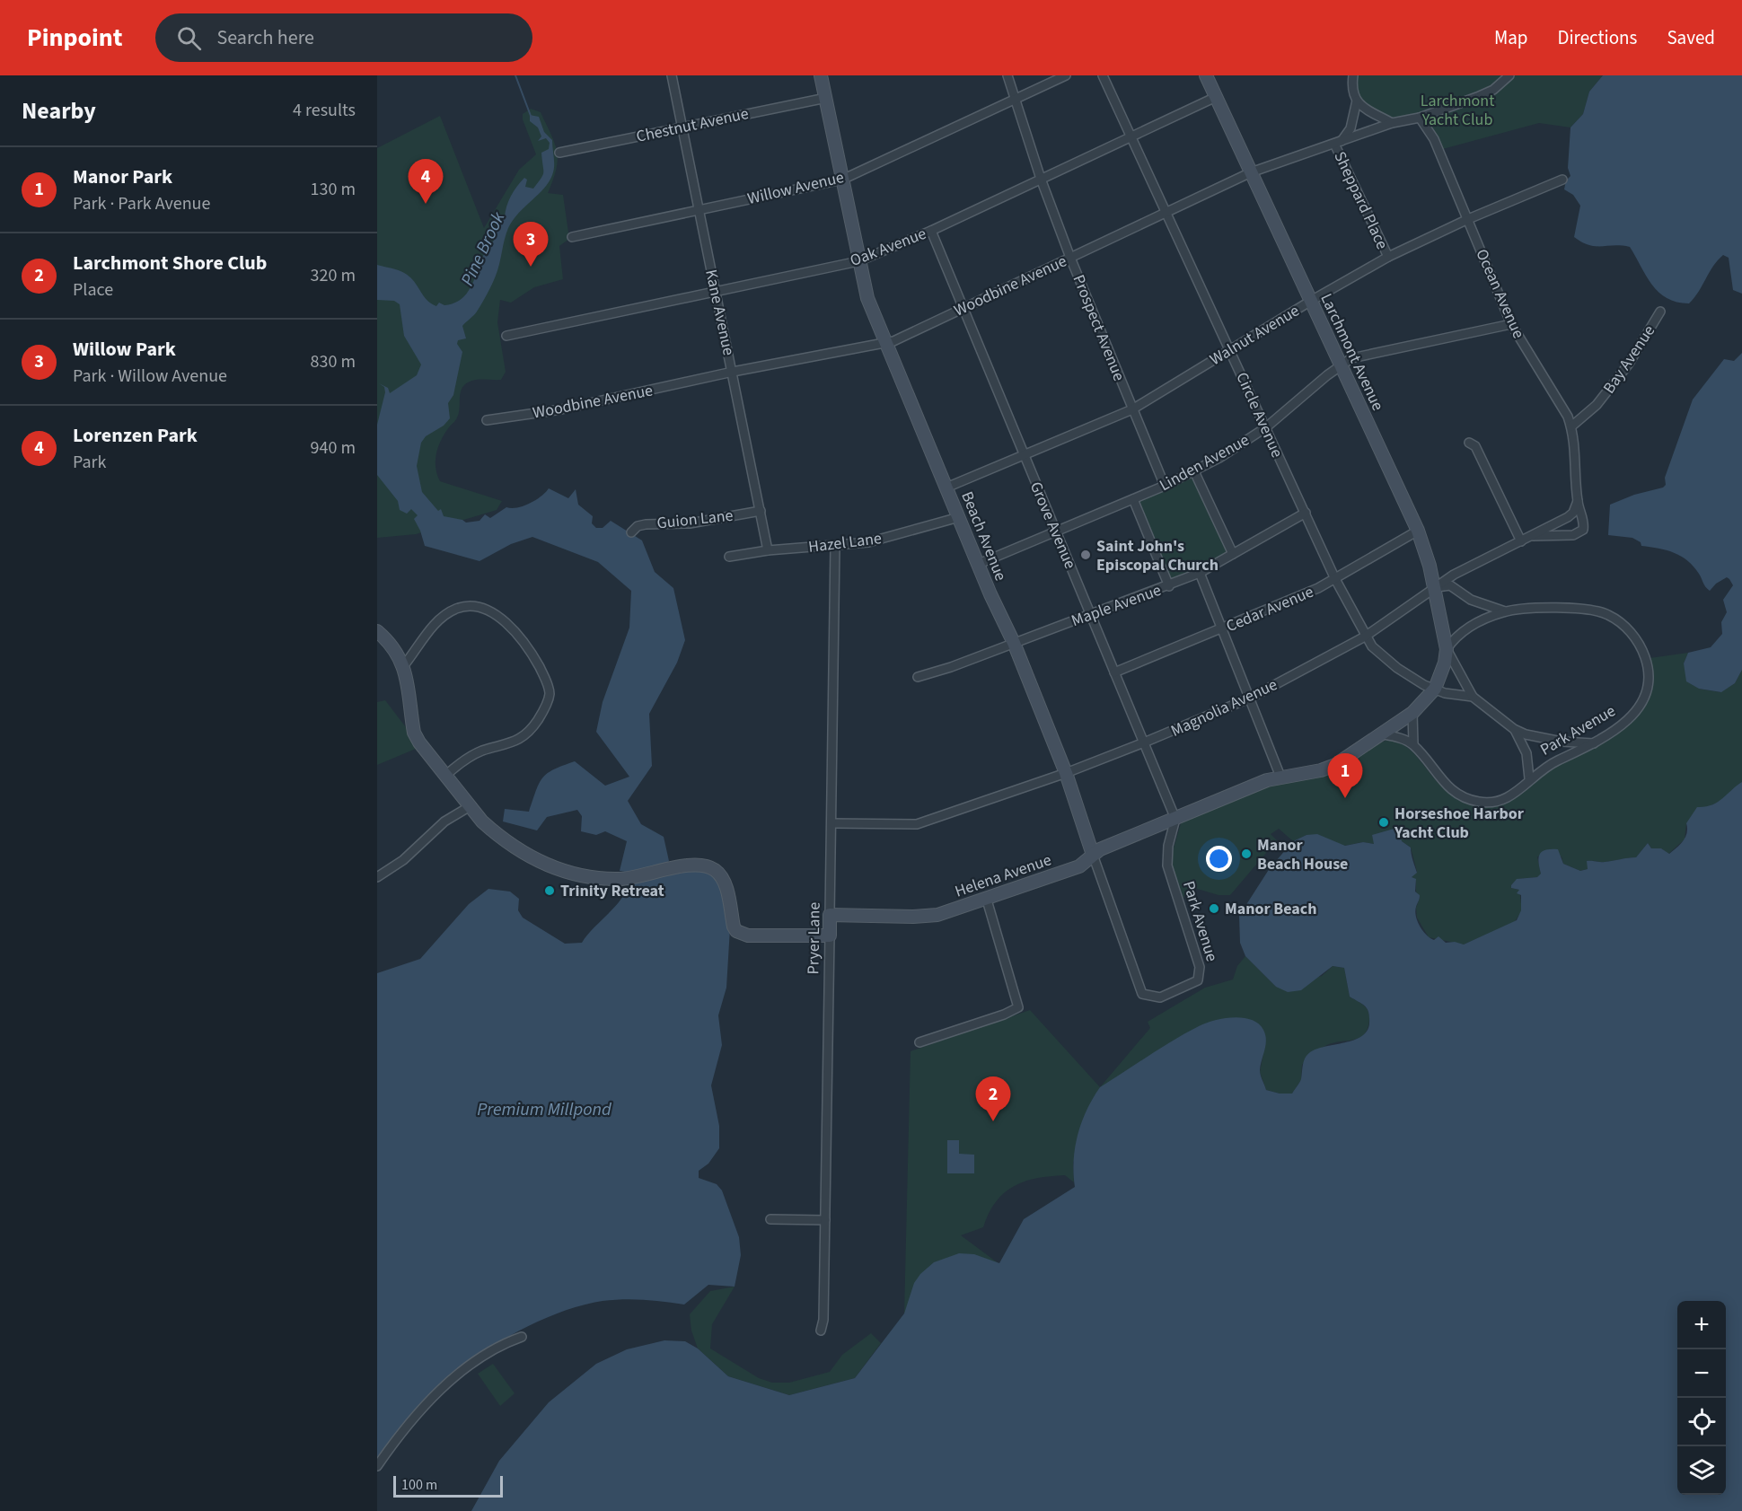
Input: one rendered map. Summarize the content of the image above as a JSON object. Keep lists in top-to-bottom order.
{
  "streets": {
    "street": [
      "Chestnut Avenue",
      "Willow Avenue",
      "Sheppard Place",
      "Oak Avenue",
      "Woodbine Avenue",
      "Ocean Avenue",
      "Kane Avenue",
      "Prospect Avenue",
      "Walnut Avenue",
      "Larchmont Avenue",
      "Bay Avenue",
      "Circle Avenue",
      "Linden Avenue",
      "Guion Lane",
      "Grove Avenue",
      "Beach Avenue",
      "Hazel Lane",
      "Maple Avenue",
      "Cedar Avenue",
      "Magnolia Avenue",
      "Park Avenue",
      "Helena Avenue",
      "Pryer Lane"
    ]
  },
  "crossings": [
    ["Chestnut Avenue", "Kane Avenue"],
    ["Chestnut Avenue", "Beach Avenue"],
    ["Willow Avenue", "Kane Avenue"],
    ["Willow Avenue", "Prospect Avenue"],
    ["Willow Avenue", "Beach Avenue"],
    ["Sheppard Place", "Woodbine Avenue"],
    ["Sheppard Place", "Walnut Avenue"],
    ["Oak Avenue", "Kane Avenue"],
    ["Oak Avenue", "Prospect Avenue"],
    ["Oak Avenue", "Larchmont Avenue"],
    ["Oak Avenue", "Circle Avenue"],
    ["Oak Avenue", "Grove Avenue"],
    ["Oak Avenue", "Beach Avenue"],
    ["Woodbine Avenue", "Ocean Avenue"],
    ["Woodbine Avenue", "Kane Avenue"],
    ["Woodbine Avenue", "Prospect Avenue"],
    ["Woodbine Avenue", "Larchmont Avenue"],
    ["Woodbine Avenue", "Circle Avenue"],
    ["Woodbine Avenue", "Grove Avenue"],
    ["Woodbine Avenue", "Beach Avenue"],
    ["Ocean Avenue", "Walnut Avenue"],
    ["Ocean Avenue", "Bay Avenue"],
    ["Ocean Avenue", "Linden Avenue"],
    ["Ocean Avenue", "Magnolia Avenue"],
    ["Kane Avenue", "Guion Lane"],
    ["Kane Avenue", "Hazel Lane"],
    ["Prospect Avenue", "Walnut Avenue"],
    ["Prospect Avenue", "Linden Avenue"],
    ["Walnut Avenue", "Larchmont Avenue"],
    ["Walnut Avenue", "Circle Avenue"],
    ["Walnut Avenue", "Grove Avenue"],
    ["Walnut Avenue", "Beach Avenue"],
    ["Larchmont Avenue", "Circle Avenue"],
    ["Larchmont Avenue", "Linden Avenue"],
    ["Larchmont Avenue", "Cedar Avenue"],
    ["Larchmont Avenue", "Magnolia Avenue"],
    ["Larchmont Avenue", "Park Avenue"],
    ["Circle Avenue", "Linden Avenue"],
    ["Circle Avenue", "Maple Avenue"],
    ["Circle Avenue", "Cedar Avenue"],
    ["Circle Avenue", "Magnolia Avenue"],
    ["Circle Avenue", "Park Avenue"],
    ["Linden Avenue", "Grove Avenue"],
    ["Linden Avenue", "Beach Avenue"],
    ["Grove Avenue", "Maple Avenue"],
    ["Grove Avenue", "Cedar Avenue"],
    ["Grove Avenue", "Magnolia Avenue"],
    ["Grove Avenue", "Park Avenue"],
    ["Grove Avenue", "Helena Avenue"],
    ["Beach Avenue", "Hazel Lane"],
    ["Beach Avenue", "Maple Avenue"],
    ["Beach Avenue", "Magnolia Avenue"],
    ["Beach Avenue", "Park Avenue"],
    ["Beach Avenue", "Helena Avenue"],
    ["Hazel Lane", "Pryer Lane"],
    ["Magnolia Avenue", "Park Avenue"],
    ["Magnolia Avenue", "Pryer Lane"],
    ["Park Avenue", "Helena Avenue"],
    ["Helena Avenue", "Pryer Lane"]
  ],
  "water": ["Pine Brook", "Premium Millpond"],
  "parks": ["Larchmont Yacht Club"],
  "places": [
    "Saint John's Episcopal Church",
    "Horseshoe Harbor Yacht Club",
    "Manor Beach House",
    "Trinity Retreat",
    "Manor Beach"
  ],
  "scale_bar": "100 m",
  "page": {
    "header": "Pinpoint",
    "search": "Search here",
    "nav": ["Map", "Directions", "Saved"],
    "heading": ["Nearby", "4 results"],
    "list": [
      {
        "mark": "1",
        "name": "Manor Park",
        "note": "Park · Park Avenue",
        "value": "130 m"
      },
      {
        "mark": "2",
        "name": "Larchmont Shore Club",
        "note": "Place",
        "value": "320 m"
      },
      {
        "mark": "3",
        "name": "Willow Park",
        "note": "Park · Willow Avenue",
        "value": "830 m"
      },
      {
        "mark": "4",
        "name": "Lorenzen Park",
        "note": "Park",
        "value": "940 m"
      }
    ],
    "pins": [
      "4",
      "3",
      "1",
      "2"
    ],
    "map_buttons": ["+", "−"],
    "scale": "100 m"
  }
}
